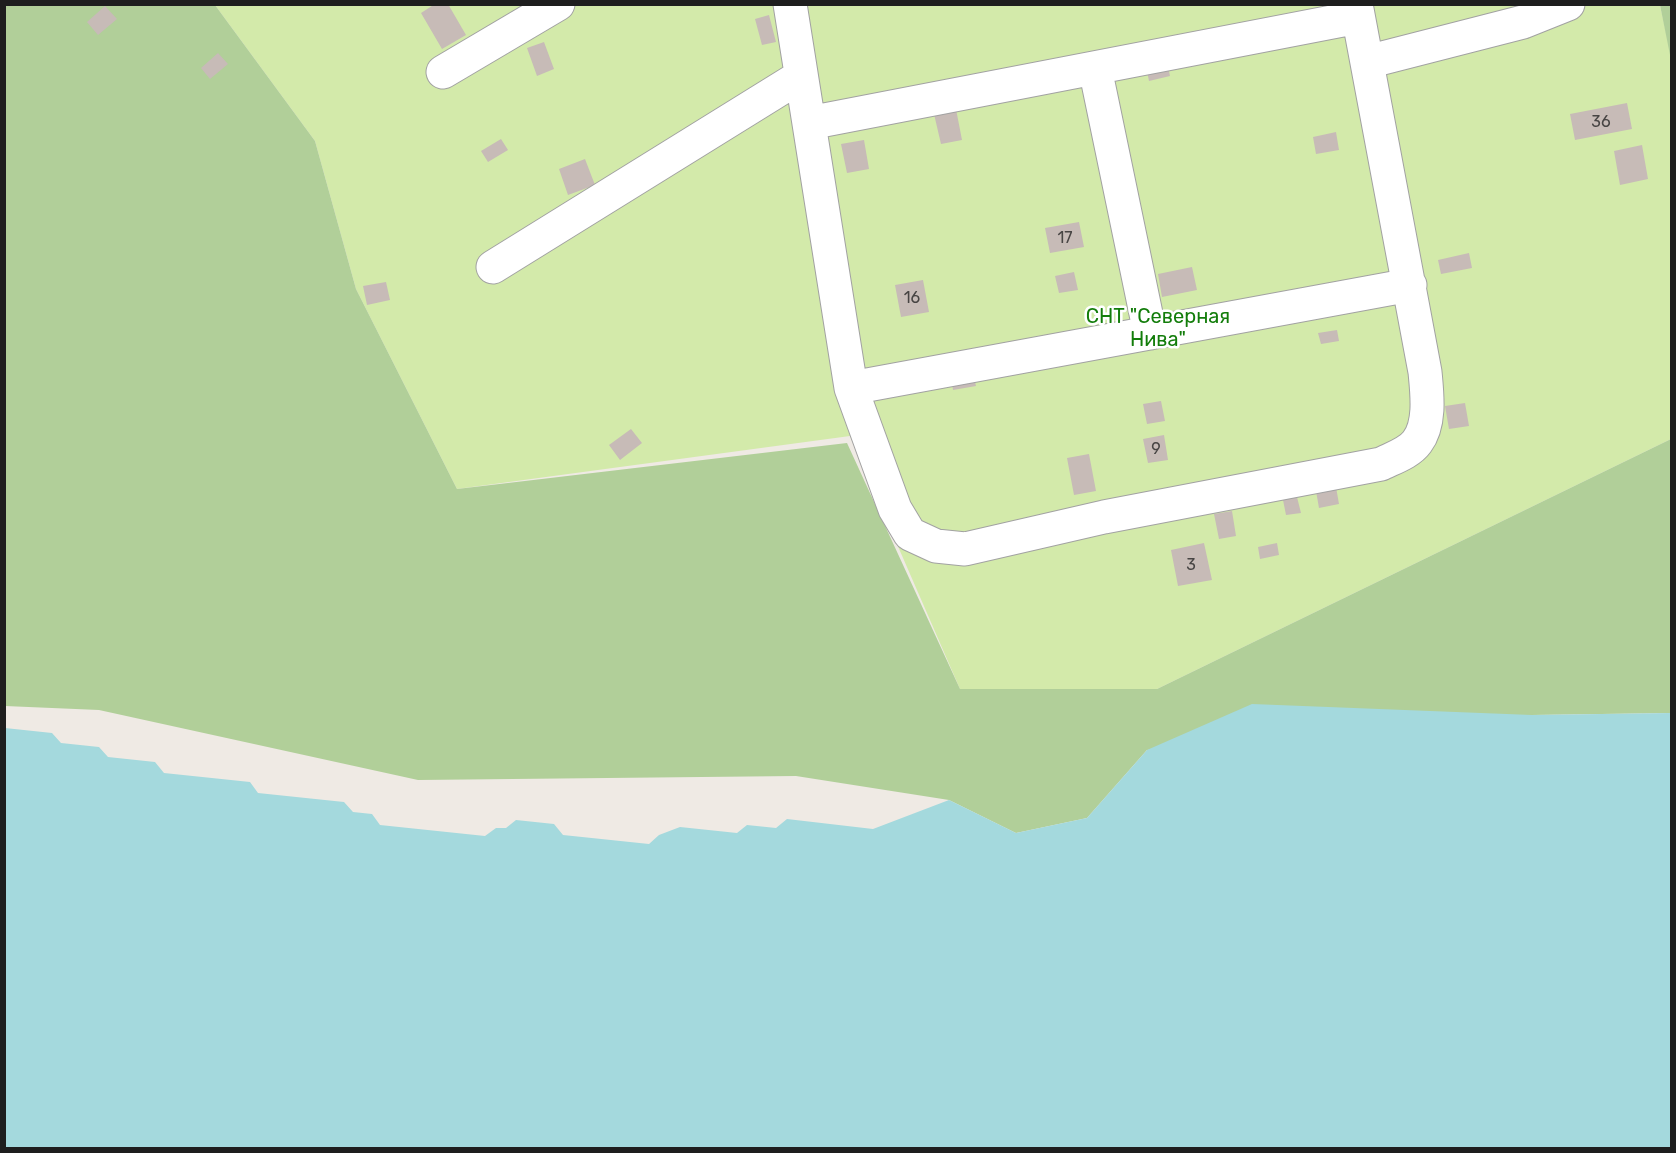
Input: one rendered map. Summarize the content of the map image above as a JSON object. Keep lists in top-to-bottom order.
{
  "parks": ["СНТ \"Северная Нива\""],
  "house_numbers": [
    "36",
    "17",
    "16",
    "9",
    "3"
  ]
}
